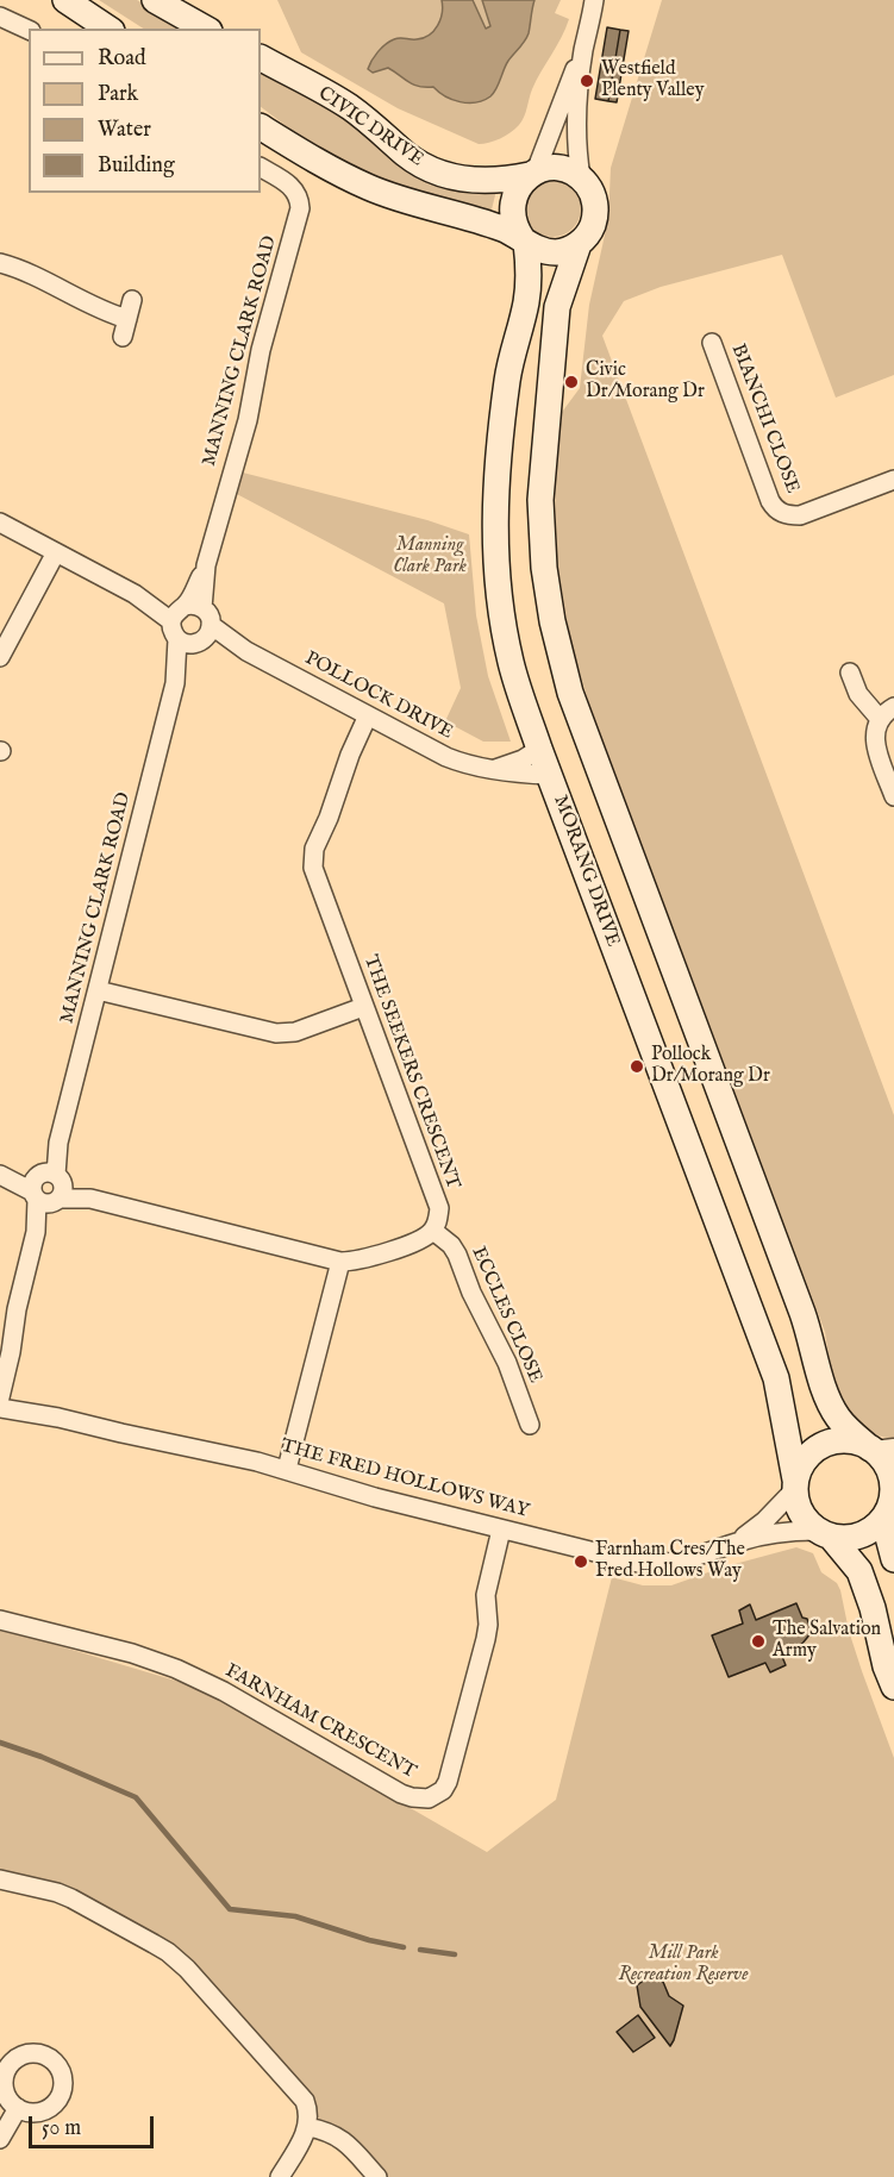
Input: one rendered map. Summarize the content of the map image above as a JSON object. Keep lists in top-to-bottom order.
{
  "streets": {
    "main road": ["CIVIC DRIVE", "MORANG DRIVE"],
    "street": [
      "MANNING CLARK ROAD",
      "BIANCHI CLOSE",
      "POLLOCK DRIVE",
      "THE SEEKERS CRESCENT",
      "ECCLES CLOSE",
      "THE FRED HOLLOWS WAY",
      "FARNHAM CRESCENT"
    ]
  },
  "crossings": [
    ["CIVIC DRIVE", "MORANG DRIVE"],
    ["MANNING CLARK ROAD", "POLLOCK DRIVE"],
    ["MANNING CLARK ROAD", "THE FRED HOLLOWS WAY"],
    ["POLLOCK DRIVE", "MORANG DRIVE"],
    ["POLLOCK DRIVE", "THE SEEKERS CRESCENT"],
    ["MORANG DRIVE", "THE FRED HOLLOWS WAY"],
    ["THE SEEKERS CRESCENT", "ECCLES CLOSE"],
    ["THE FRED HOLLOWS WAY", "FARNHAM CRESCENT"]
  ],
  "parks": ["Manning Clark Park", "Mill Park Recreation Reserve"],
  "places": [
    "Westfield Plenty Valley",
    "Civic Dr/Morang Dr",
    "Pollock Dr/Morang Dr",
    "Farnham Cres/The Fred Hollows Way",
    "The Salvation Army"
  ],
  "legend": [
    "Road",
    "Park",
    "Water",
    "Building"
  ],
  "scale_bar": "50 m"
}
